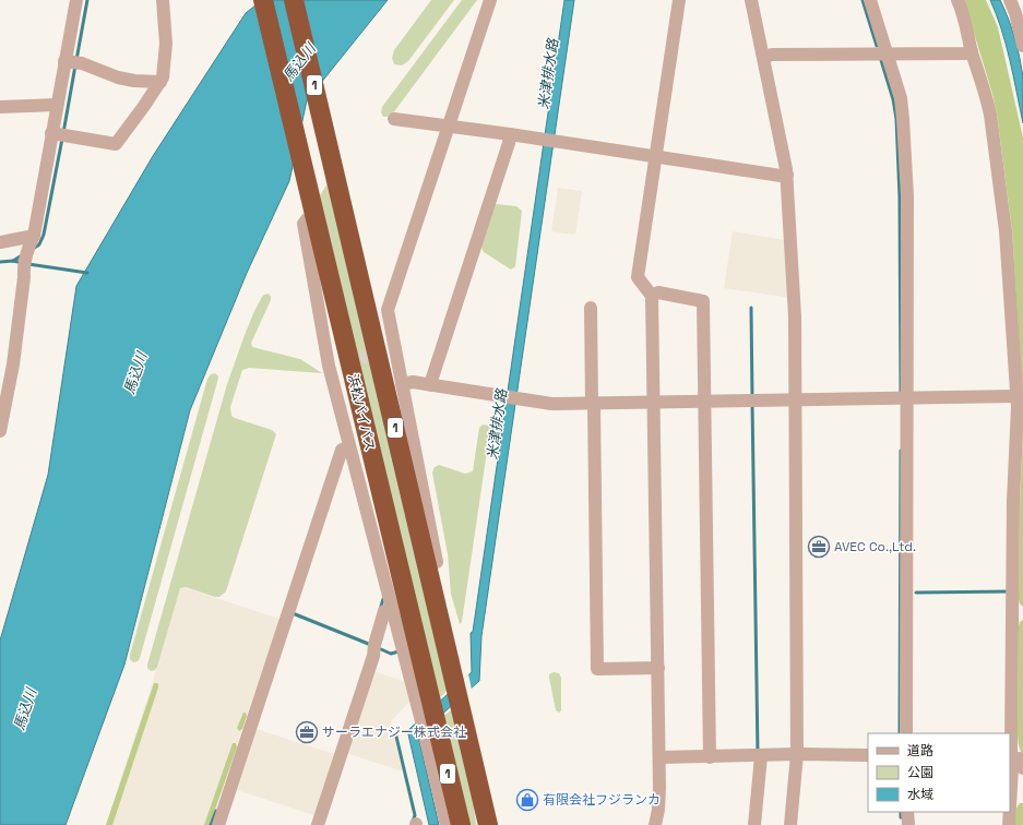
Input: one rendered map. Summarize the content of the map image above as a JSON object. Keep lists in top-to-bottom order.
{
  "streets": {
    "highway": ["1", "浜松バイパス"]
  },
  "water": ["馬込川", "米津排水路"],
  "places": {
    "office": ["AVEC Co.,Ltd.", "サーラエナジー株式会社"],
    "shop": ["有限会社フジランカ"]
  },
  "legend": ["道路", "公園", "水域"]
}
